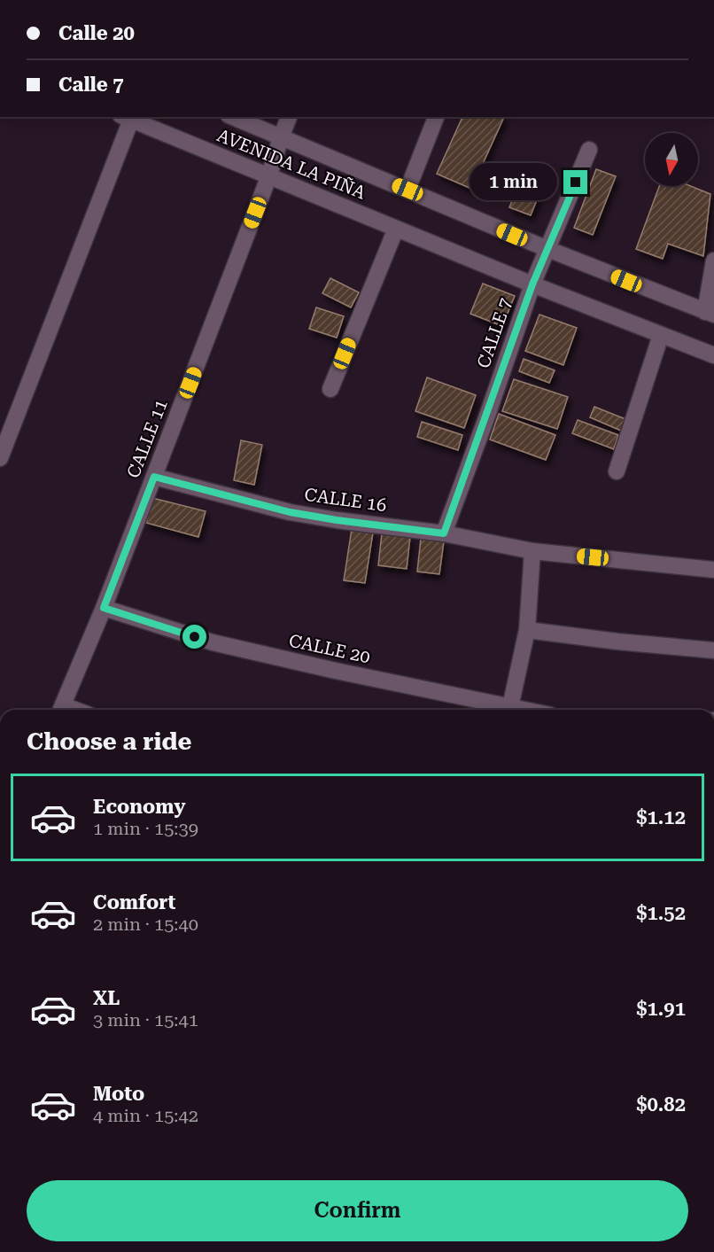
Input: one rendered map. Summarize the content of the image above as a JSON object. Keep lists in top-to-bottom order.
{
  "streets": {
    "street": [
      "AVENIDA LA PIÑA",
      "CALLE 7",
      "CALLE 11",
      "CALLE 16",
      "CALLE 20"
    ]
  },
  "crossings": [
    ["AVENIDA LA PIÑA", "CALLE 7"],
    ["AVENIDA LA PIÑA", "CALLE 11"],
    ["CALLE 7", "CALLE 16"],
    ["CALLE 11", "CALLE 16"],
    ["CALLE 11", "CALLE 20"]
  ],
  "north": "bottom",
  "page": {
    "banner": ["Calle 20", "Calle 7"],
    "bubble": "1 min",
    "heading": "Choose a ride",
    "list": [
      {
        "name": "Economy",
        "note": "1 min · 15:39",
        "value": "$1.12"
      },
      {
        "name": "Comfort",
        "note": "2 min · 15:40",
        "value": "$1.52"
      },
      {
        "name": "XL",
        "note": "3 min · 15:41",
        "value": "$1.91"
      },
      {
        "name": "Moto",
        "note": "4 min · 15:42",
        "value": "$0.82"
      }
    ],
    "buttons": "Confirm"
  }
}
